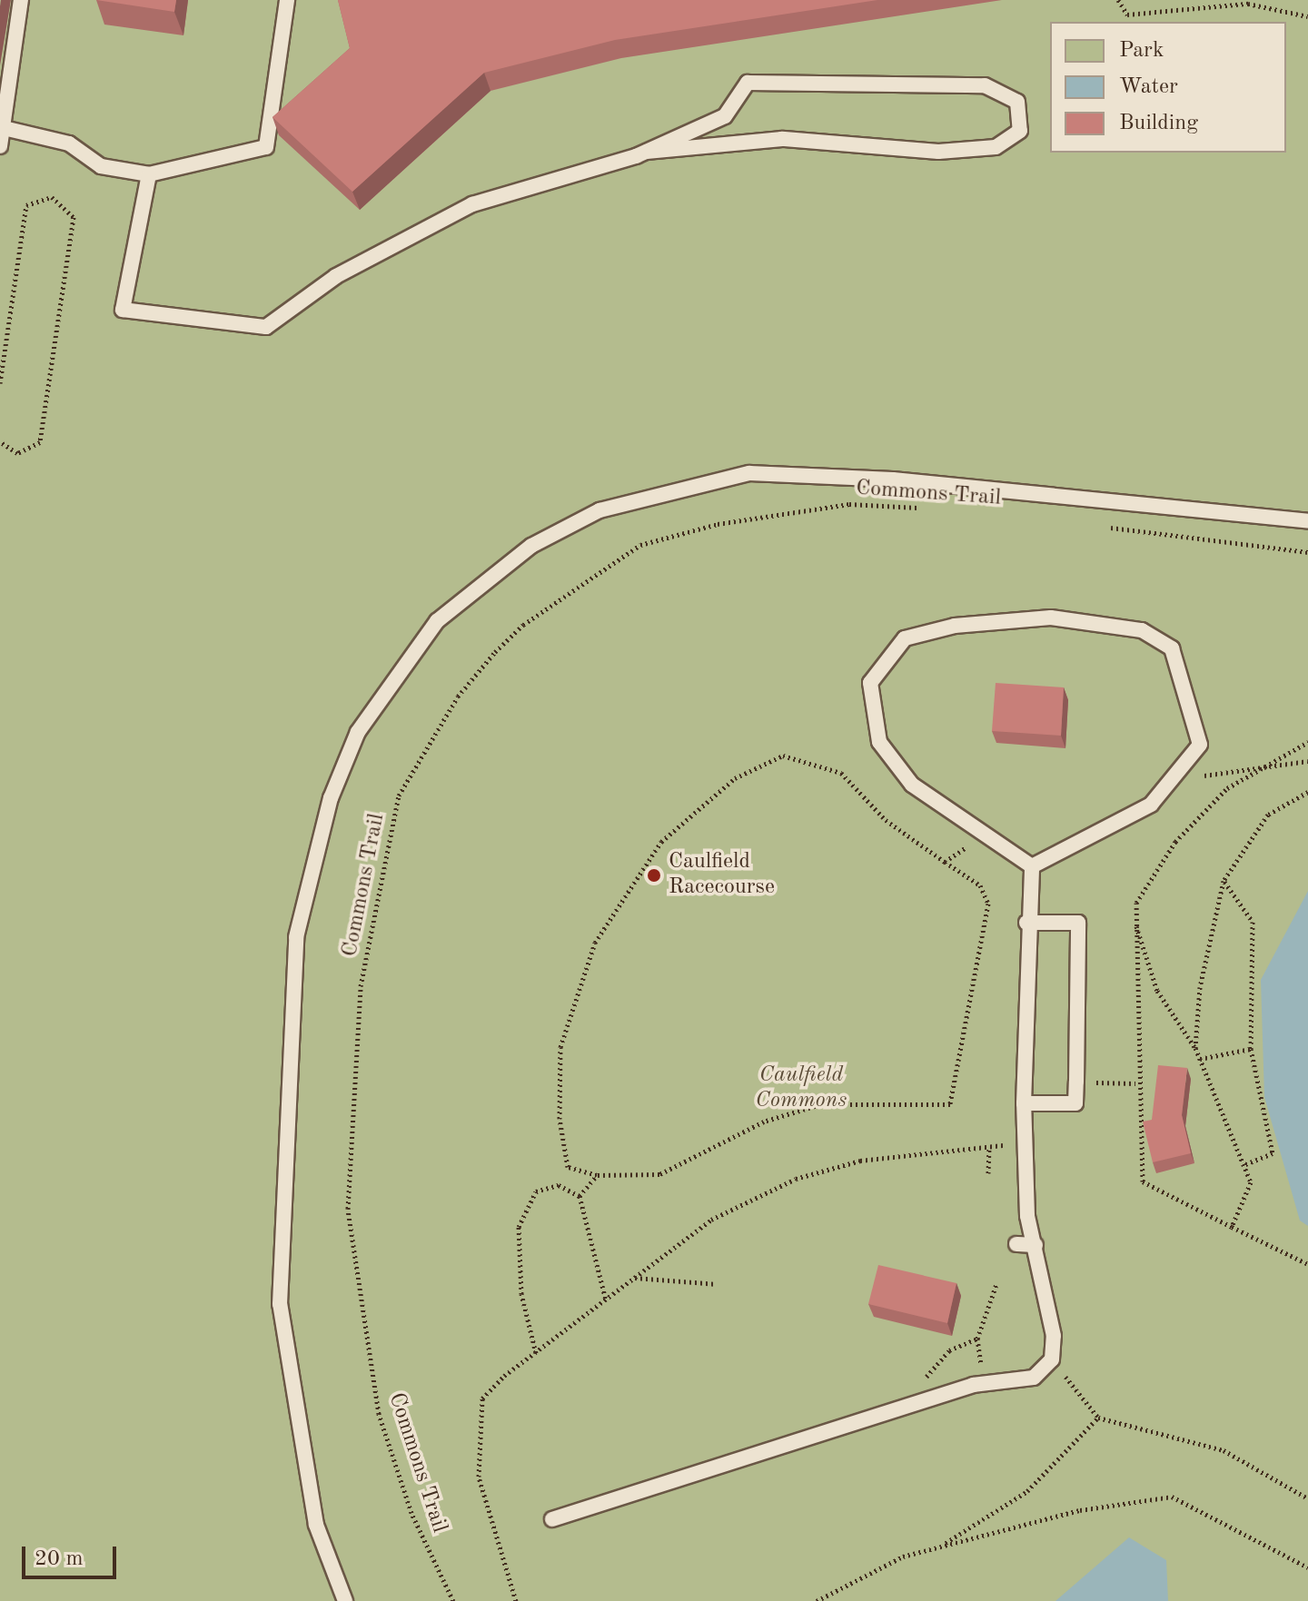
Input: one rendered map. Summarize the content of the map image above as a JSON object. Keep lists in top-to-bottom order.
{
  "streets": {
    "path": ["Commons Trail"]
  },
  "parks": ["Caulfield Commons"],
  "places": ["Caulfield Racecourse"],
  "legend": ["Park", "Water", "Building"],
  "scale_bar": "20 m"
}
